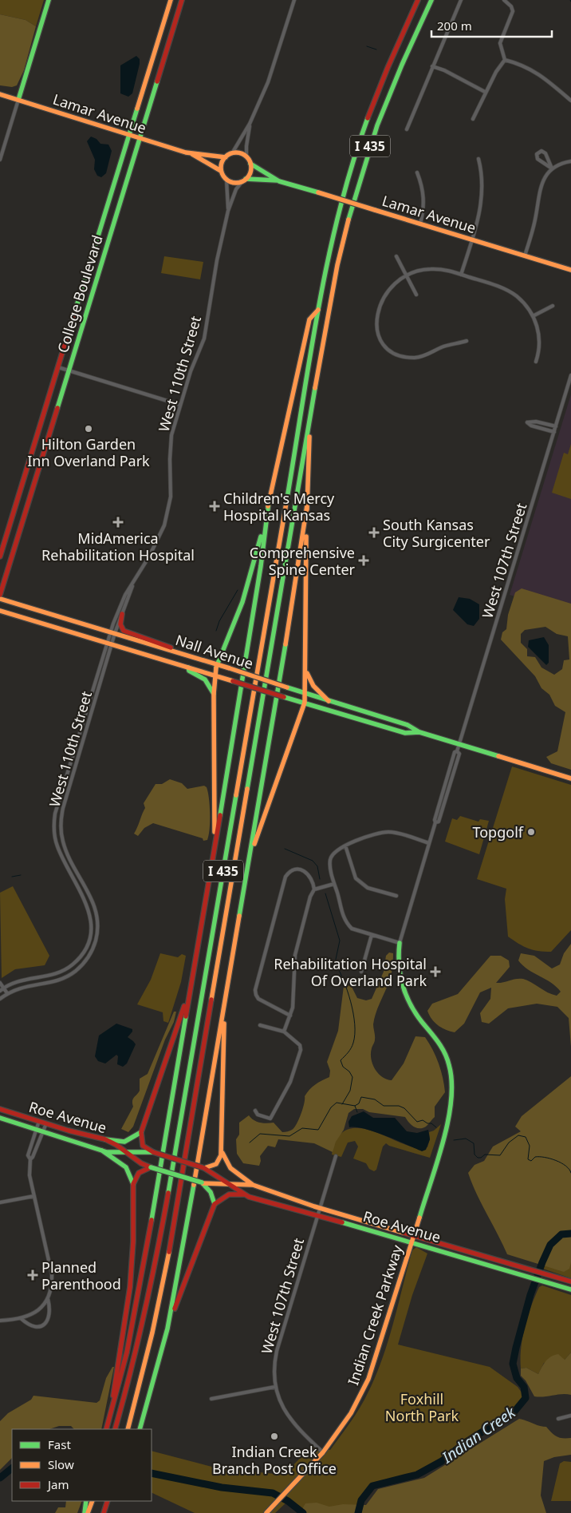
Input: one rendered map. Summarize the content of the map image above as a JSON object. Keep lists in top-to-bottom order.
{
  "streets": {
    "main road": [
      "Lamar Avenue",
      "I 435",
      "College Boulevard",
      "Nall Avenue",
      "Roe Avenue",
      "Indian Creek Parkway"
    ],
    "street": ["West 110th Street", "West 107th Street"]
  },
  "crossings": [
    ["Lamar Avenue", "College Boulevard"],
    ["Lamar Avenue", "West 110th Street"],
    ["West 110th Street", "Nall Avenue"],
    ["West 107th Street", "Nall Avenue"],
    ["West 107th Street", "Roe Avenue"],
    ["West 107th Street", "Indian Creek Parkway"],
    ["Roe Avenue", "Indian Creek Parkway"]
  ],
  "water": ["Indian Creek"],
  "parks": ["Foxhill North Park"],
  "places": {
    "other": ["Hilton Garden Inn Overland Park", "Topgolf", "Indian Creek Branch Post Office"],
    "health": [
      "Children's Mercy Hospital Kansas",
      "MidAmerica Rehabilitation Hospital",
      "South Kansas City Surgicenter",
      "Comprehensive Spine Center",
      "Rehabilitation Hospital Of Overland Park",
      "Planned Parenthood"
    ]
  },
  "legend": ["Fast", "Slow", "Jam"],
  "scale_bar": "200 m"
}
